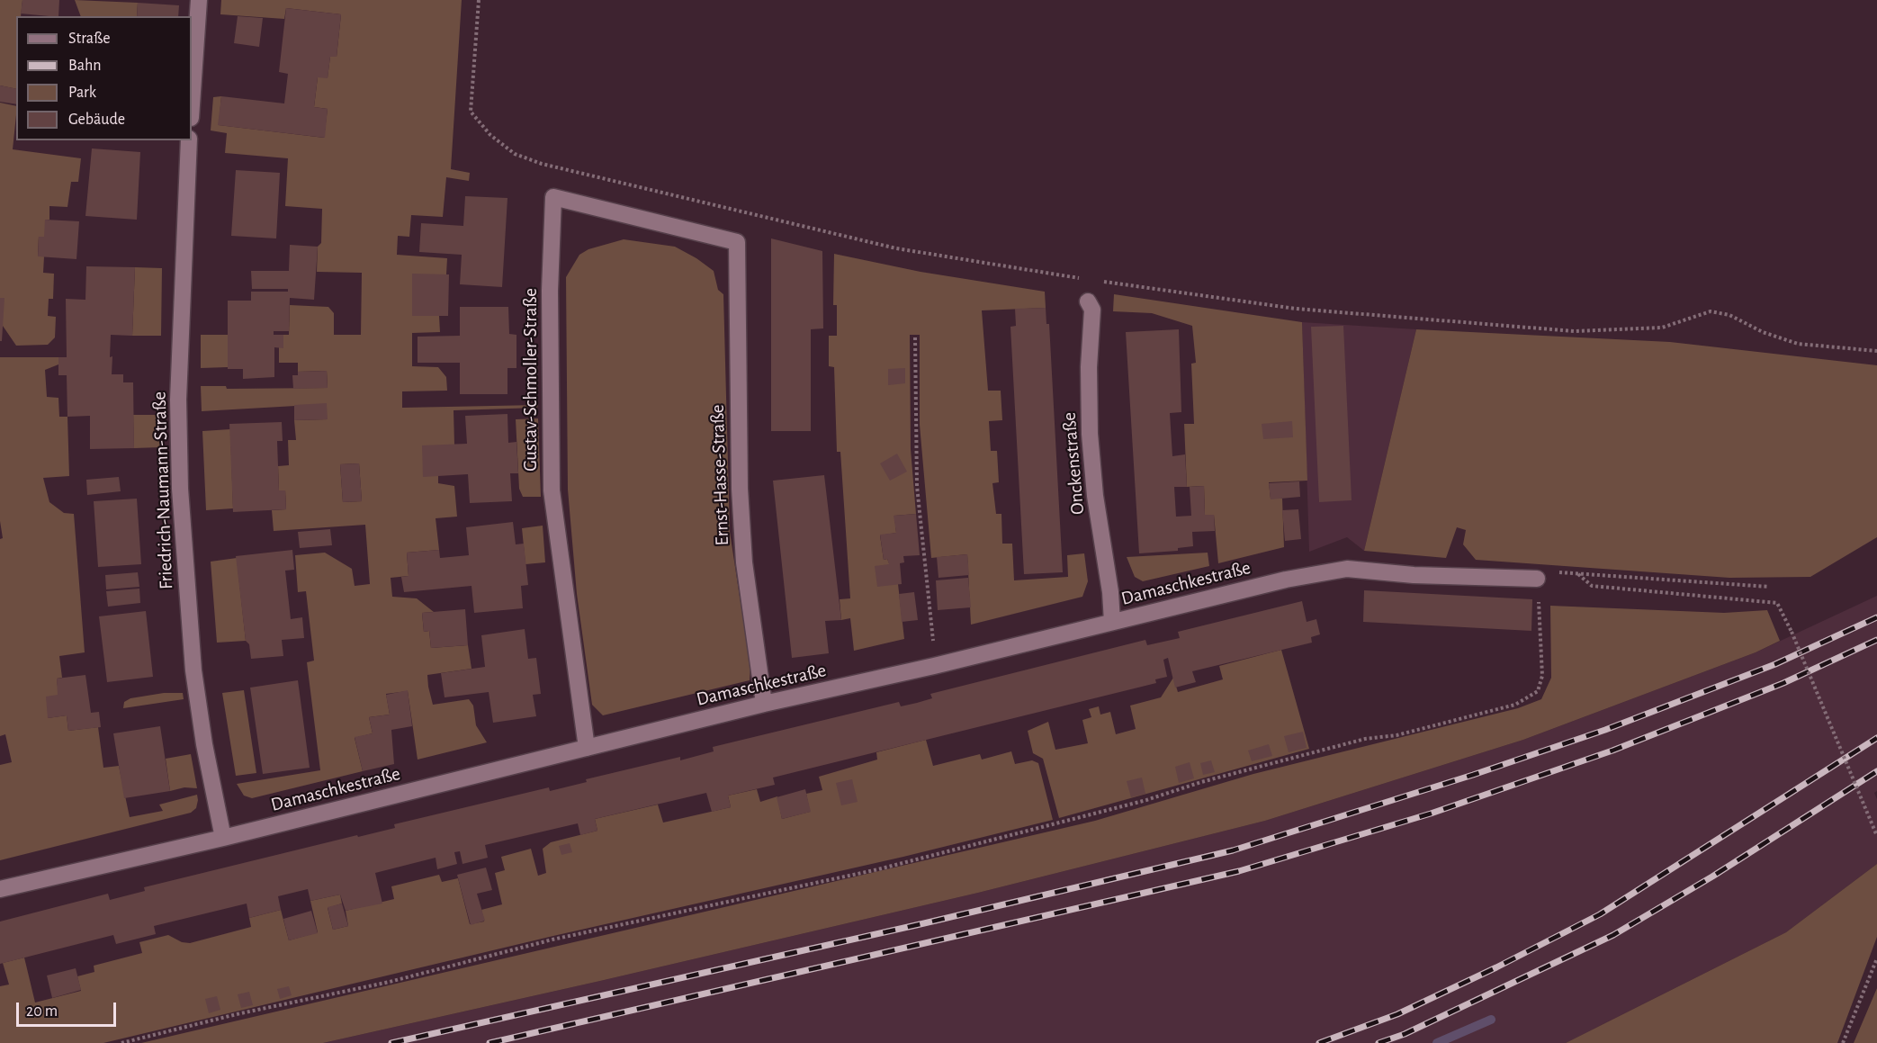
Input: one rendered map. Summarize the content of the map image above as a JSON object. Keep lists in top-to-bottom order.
{
  "streets": {
    "street": [
      "Gustav-Schmoller-Straße",
      "Onckenstraße",
      "Ernst-Hasse-Straße",
      "Friedrich-Naumann-Straße",
      "Damaschkestraße"
    ]
  },
  "crossings": [
    ["Gustav-Schmoller-Straße", "Ernst-Hasse-Straße"],
    ["Gustav-Schmoller-Straße", "Damaschkestraße"],
    ["Onckenstraße", "Damaschkestraße"],
    ["Ernst-Hasse-Straße", "Damaschkestraße"],
    ["Friedrich-Naumann-Straße", "Damaschkestraße"]
  ],
  "legend": [
    "Straße",
    "Bahn",
    "Park",
    "Gebäude"
  ],
  "scale_bar": "20 m"
}
